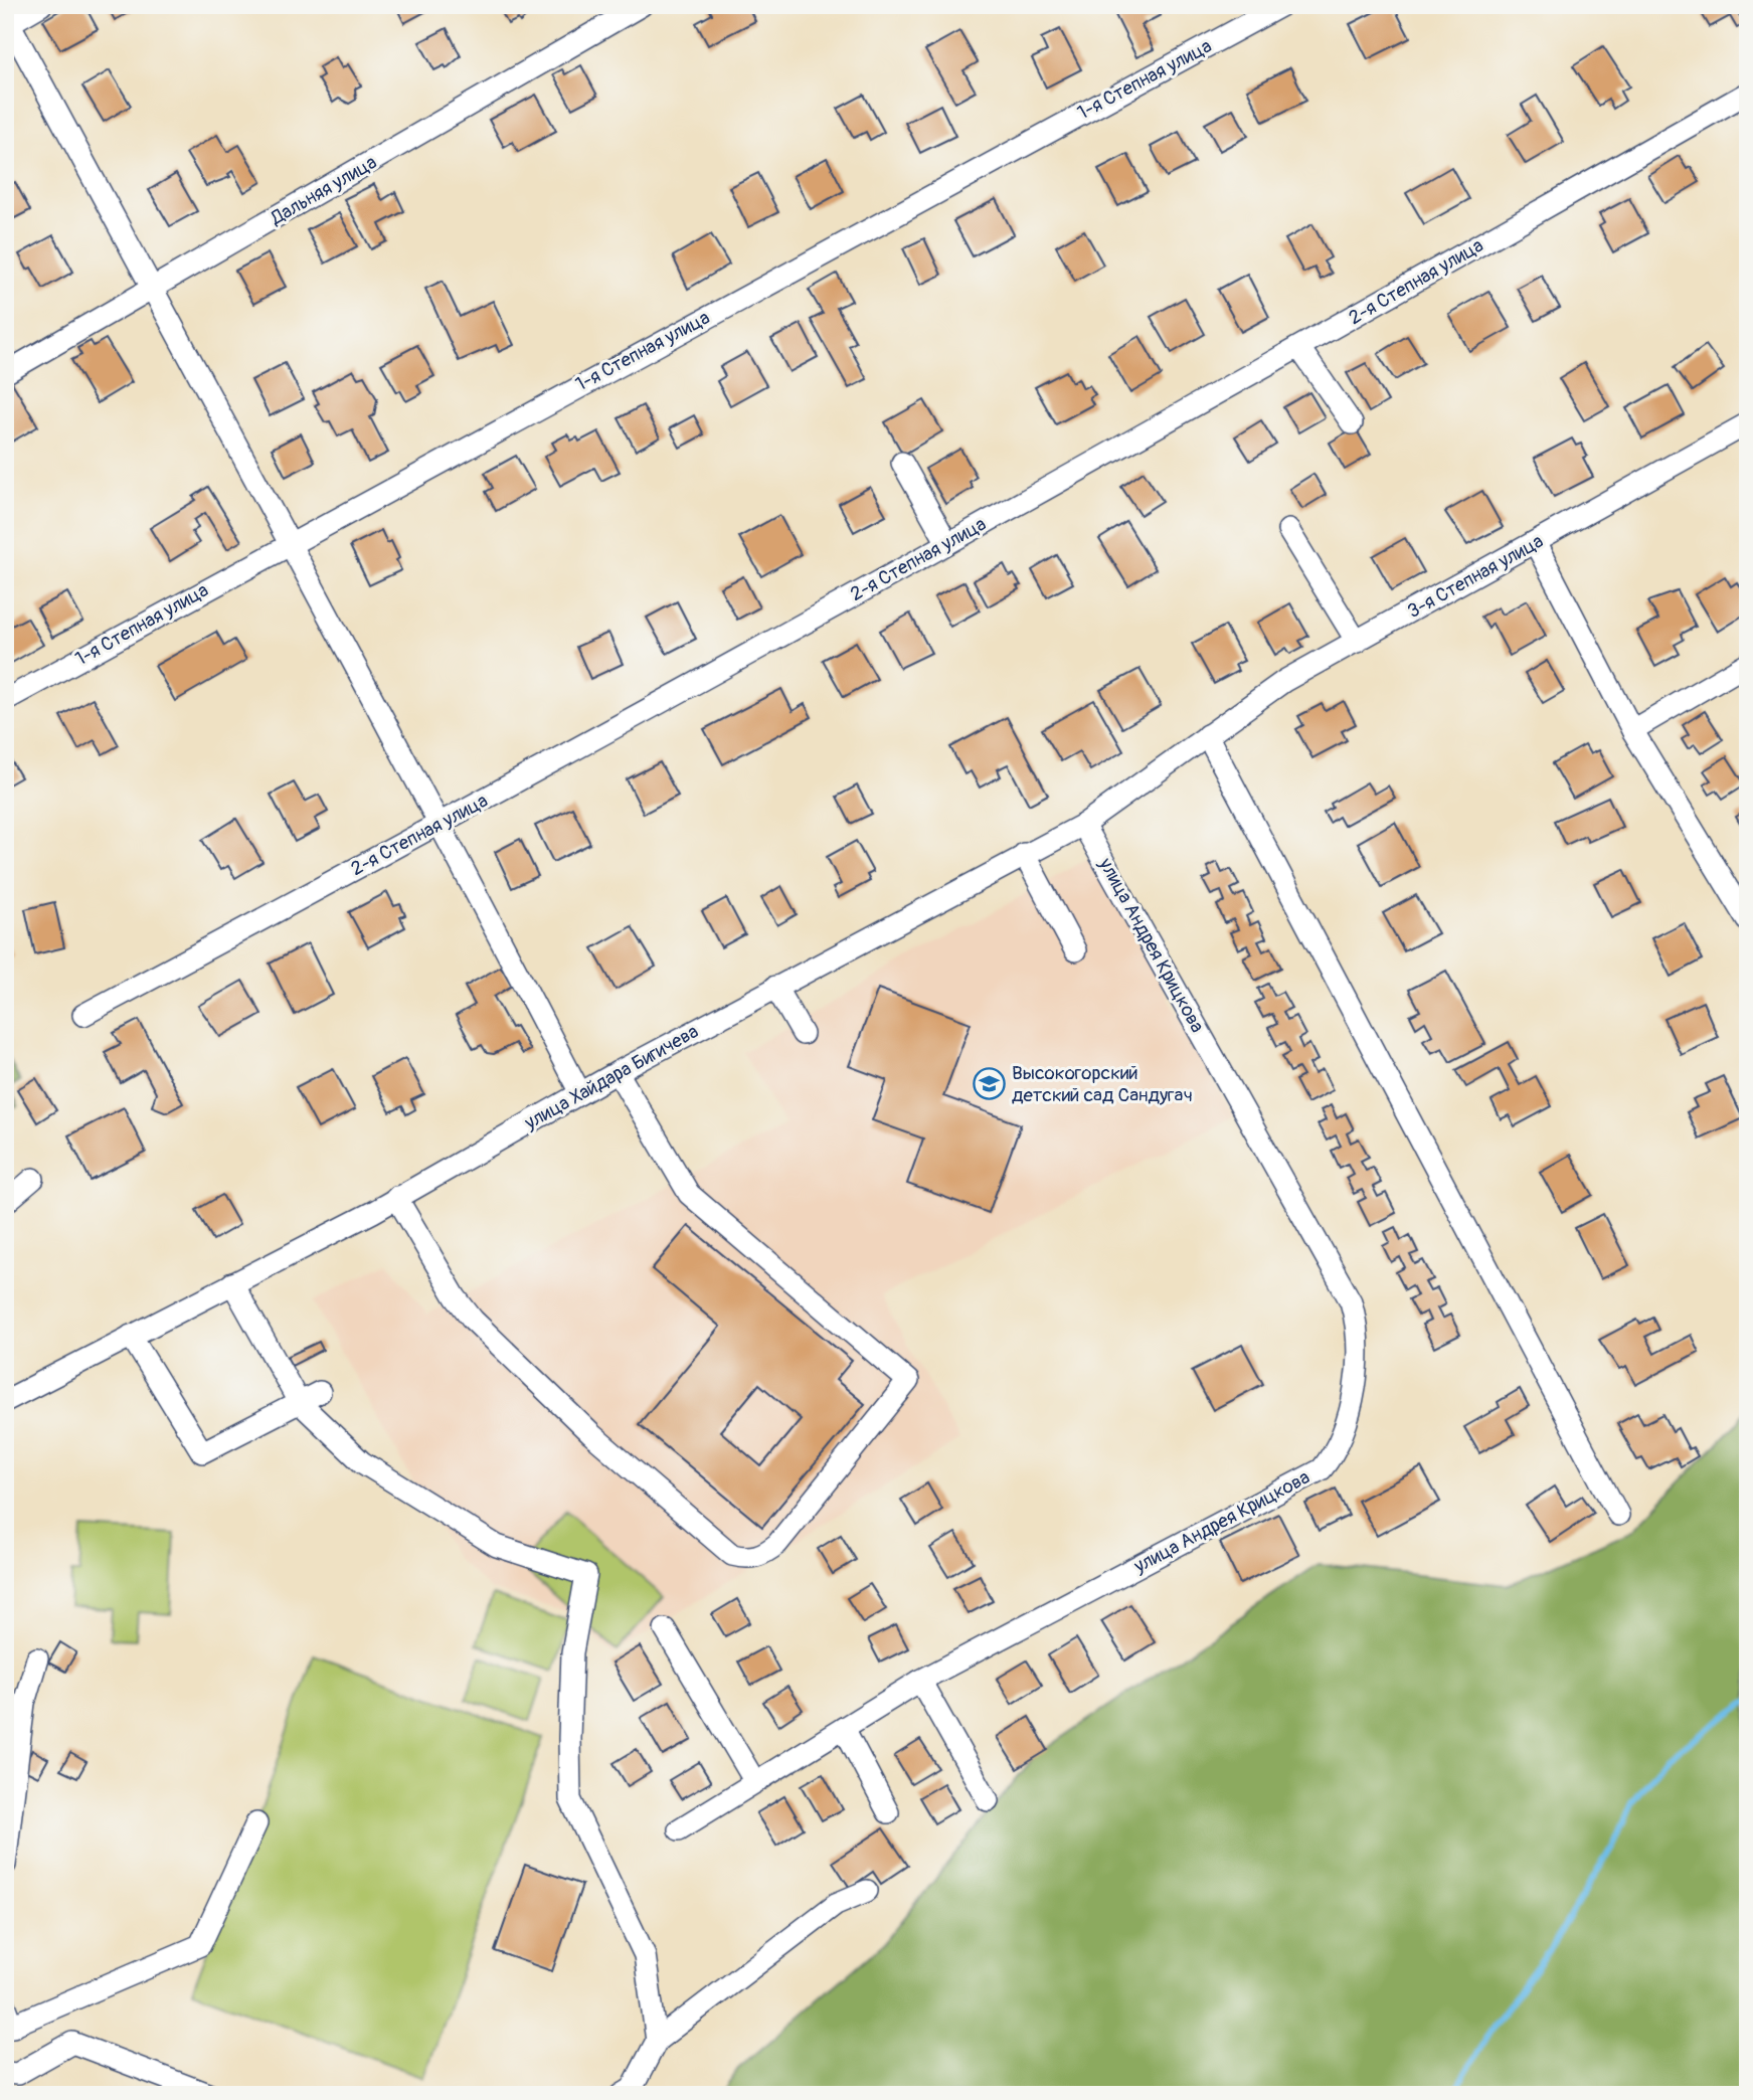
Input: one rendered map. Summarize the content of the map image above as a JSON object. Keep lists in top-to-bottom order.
{
  "streets": {
    "street": [
      "1-я Степная улица",
      "Дальняя улица",
      "2-я Степная улица",
      "3-я Степная улица",
      "улица Андрея Крицкова",
      "улица Хайдара Бигичева"
    ]
  },
  "crossings": [
    ["3-я Степная улица", "улица Хайдара Бигичева"],
    ["улица Андрея Крицкова", "улица Хайдара Бигичева"]
  ],
  "places": {
    "school or university": ["Высокогорский детский сад Сандугач"]
  }
}
